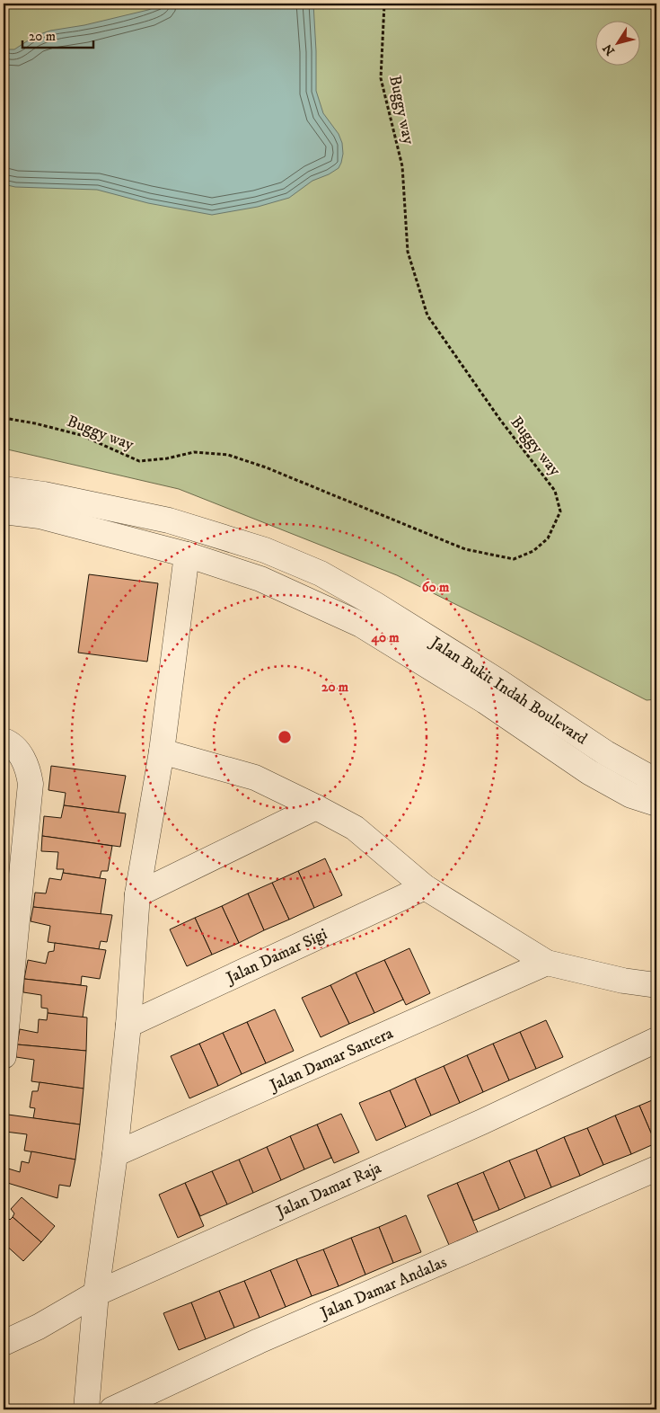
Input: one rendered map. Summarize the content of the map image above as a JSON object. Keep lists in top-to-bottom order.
{
  "streets": {
    "street": [
      "Jalan Bukit Indah Boulevard",
      "Jalan Damar Sigi",
      "Jalan Damar Santera",
      "Jalan Damar Raja",
      "Jalan Damar Andalas"
    ],
    "path": ["Buggy way"]
  },
  "scale_bar": "20 m",
  "north": "bottom left",
  "rings": ["60 m", "40 m", "20 m"]
}
